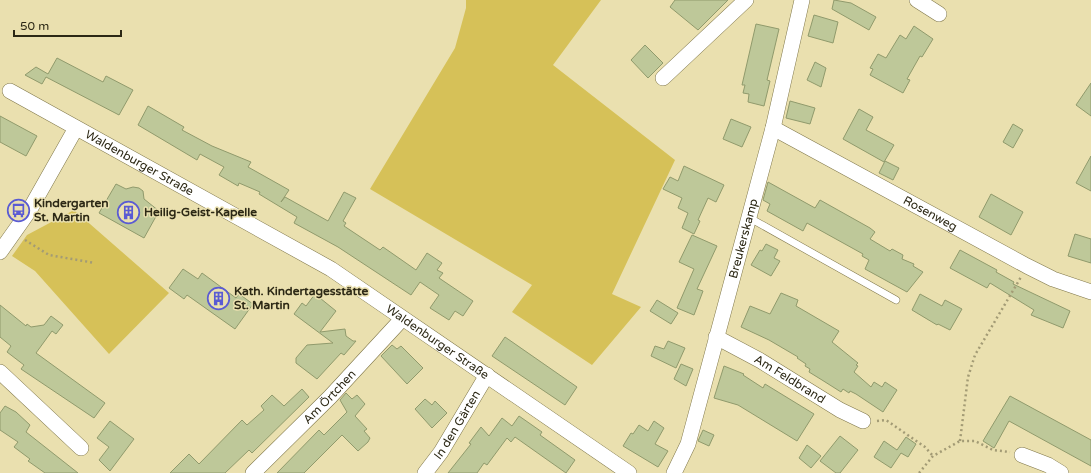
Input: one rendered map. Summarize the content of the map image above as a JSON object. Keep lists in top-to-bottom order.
{
  "streets": {
    "street": [
      "Waldenburger Straße",
      "Rosenweg",
      "Breukerskamp",
      "Am Feldbrand",
      "Am Örtchen",
      "In den Gärten"
    ]
  },
  "crossings": [
    ["Waldenburger Straße", "Am Örtchen"],
    ["Waldenburger Straße", "In den Gärten"],
    ["Rosenweg", "Breukerskamp"],
    ["Breukerskamp", "Am Feldbrand"]
  ],
  "places": {
    "bus stop": ["Kindergarten St. Martin"],
    "building": ["Heilig-Geist-Kapelle", "Kath. Kindertagesstätte St. Martin"]
  },
  "scale_bar": "50 m"
}
